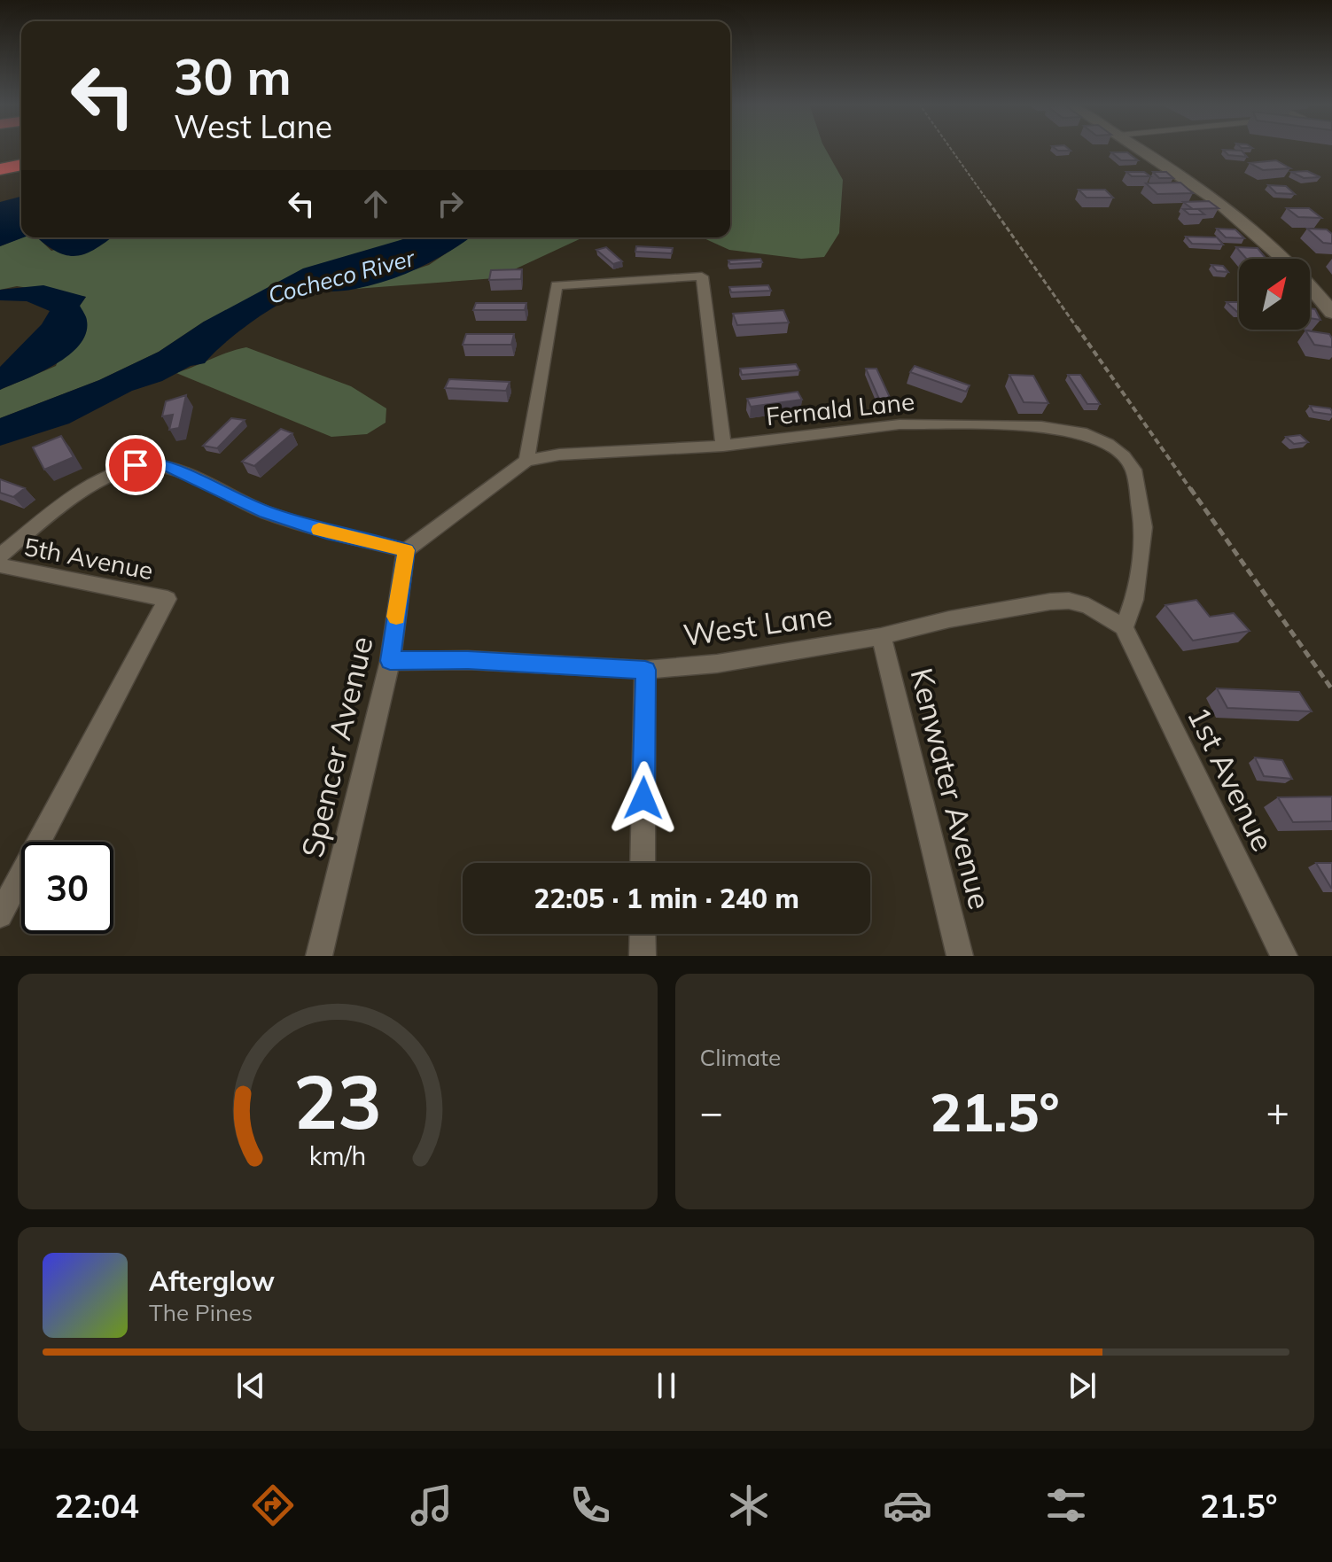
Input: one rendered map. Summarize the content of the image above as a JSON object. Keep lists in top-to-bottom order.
{
  "streets": {
    "street": [
      "Fernald Lane",
      "5th Avenue",
      "West Lane",
      "Spencer Avenue",
      "1st Avenue",
      "Kenwater Avenue"
    ]
  },
  "crossings": [
    ["Fernald Lane", "West Lane"],
    ["Fernald Lane", "Spencer Avenue"],
    ["Fernald Lane", "1st Avenue"],
    ["West Lane", "Spencer Avenue"],
    ["West Lane", "1st Avenue"],
    ["West Lane", "Kenwater Avenue"]
  ],
  "water": ["Cocheco River"],
  "north": "top right",
  "page": {
    "turn": ["30 m", "West Lane"],
    "limit": "30",
    "trip": "22:05 · 1 min · 240 m",
    "tile": "Climate",
    "heat": ["−", "21.5°", "+"],
    "song": ["Afterglow", "The Pines"],
    "tabs": ["22:04", "21.5°"],
    "gauge": ["23", "km/h"]
  }
}
